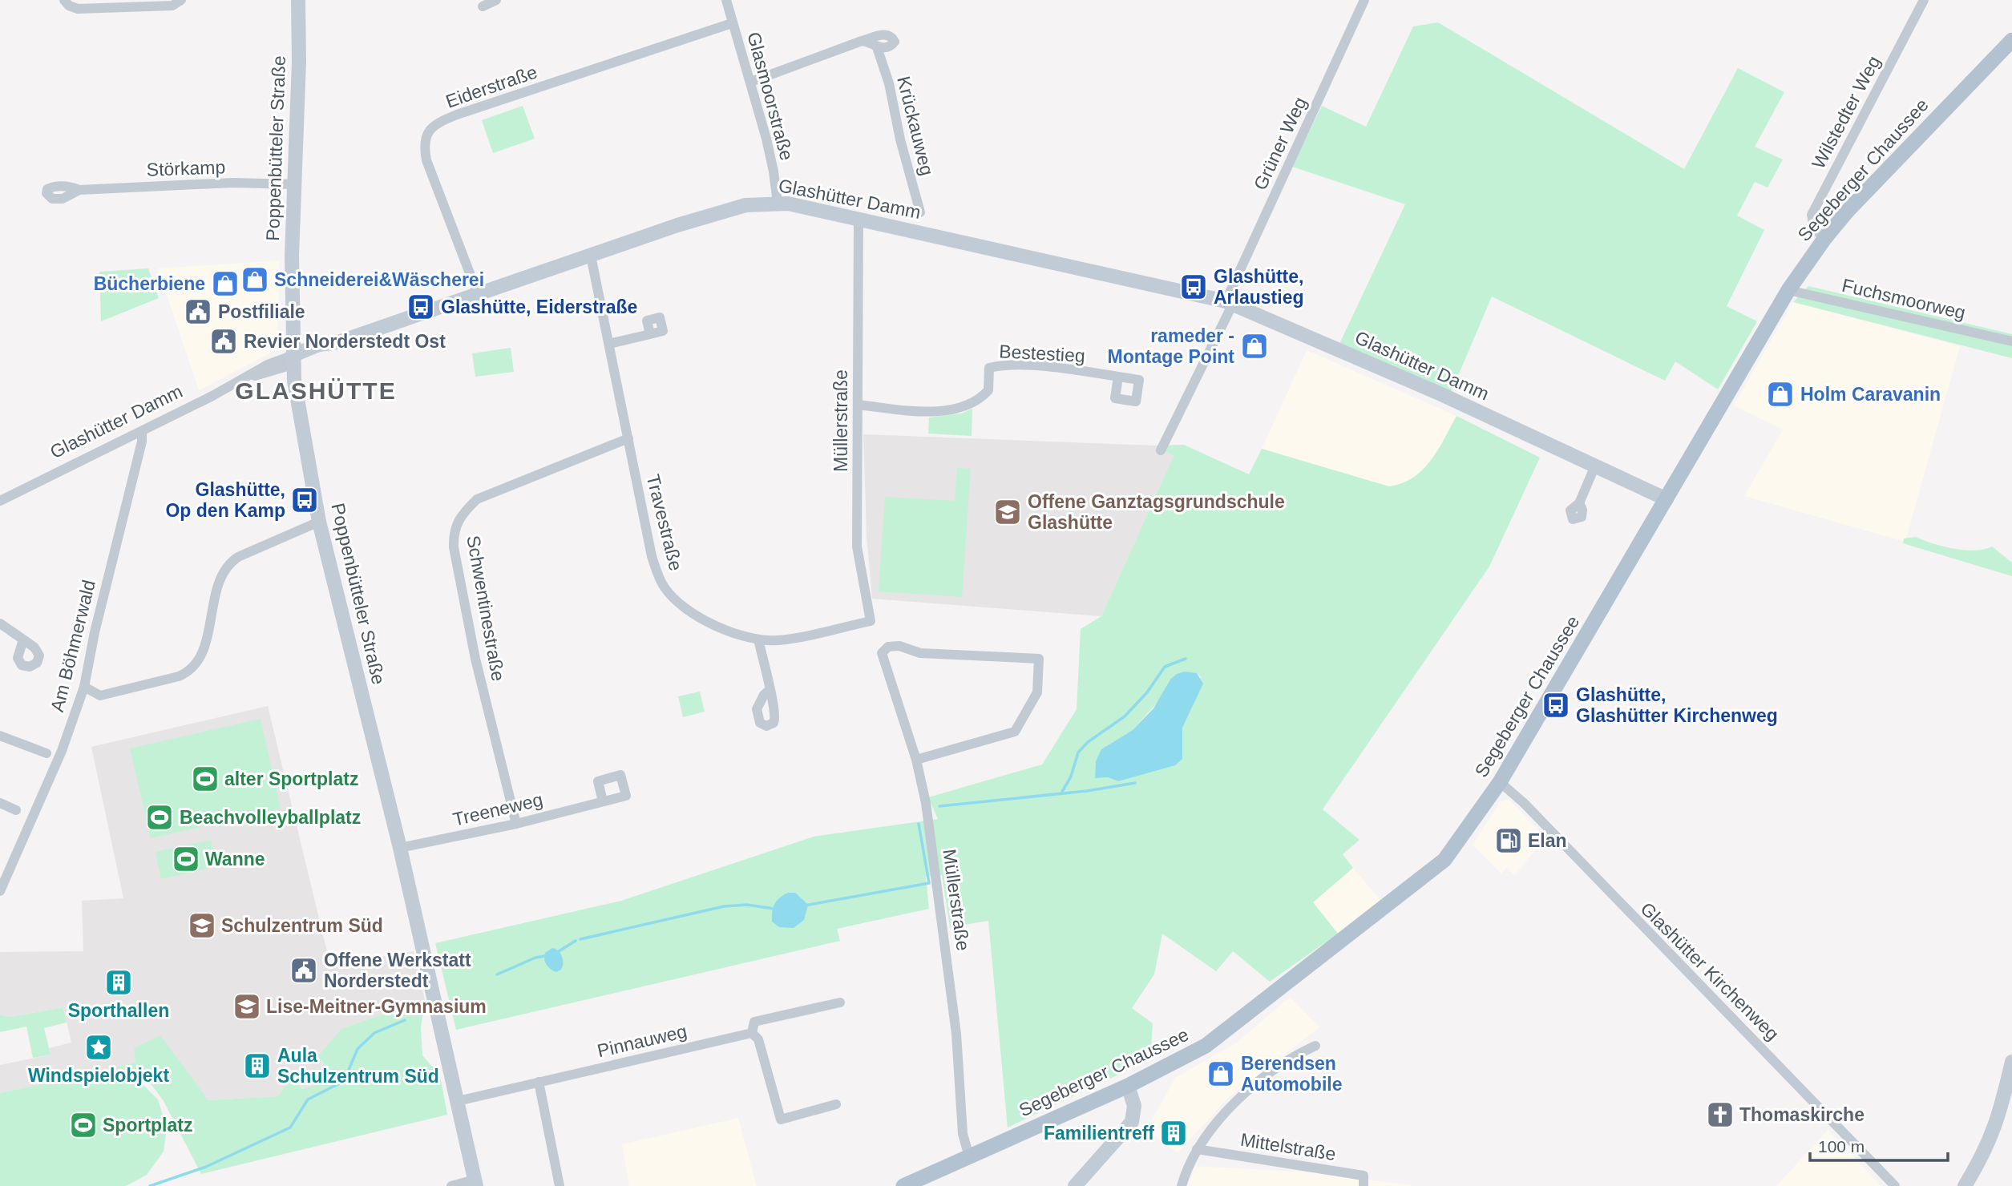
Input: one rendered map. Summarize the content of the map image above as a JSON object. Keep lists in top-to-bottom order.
{
  "streets": {
    "main road": ["Segeberger Chaussee"],
    "street": [
      "Eiderstraße",
      "Glasmoorstraße",
      "Wilstedter Weg",
      "Krückauweg",
      "Grüner Weg",
      "Poppenbütteler Straße",
      "Störkamp",
      "Glashütter Damm",
      "Fuchsmoorweg",
      "Bestestieg",
      "Müllerstraße",
      "Travestraße",
      "Schwentinestraße",
      "Am Böhmerwald",
      "Treeneweg",
      "Glashütter Kirchenweg",
      "Pinnauweg",
      "Mittelstraße"
    ]
  },
  "crossings": [
    ["Eiderstraße", "Glasmoorstraße"],
    ["Eiderstraße", "Glashütter Damm"],
    ["Glasmoorstraße", "Glashütter Damm"],
    ["Wilstedter Weg", "Segeberger Chaussee"],
    ["Grüner Weg", "Glashütter Damm"],
    ["Poppenbütteler Straße", "Störkamp"],
    ["Poppenbütteler Straße", "Glashütter Damm"],
    ["Poppenbütteler Straße", "Treeneweg"],
    ["Poppenbütteler Straße", "Pinnauweg"],
    ["Segeberger Chaussee", "Glashütter Damm"],
    ["Segeberger Chaussee", "Fuchsmoorweg"],
    ["Segeberger Chaussee", "Müllerstraße"],
    ["Segeberger Chaussee", "Glashütter Kirchenweg"],
    ["Glashütter Damm", "Müllerstraße"],
    ["Glashütter Damm", "Travestraße"],
    ["Glashütter Damm", "Am Böhmerwald"],
    ["Bestestieg", "Müllerstraße"],
    ["Müllerstraße", "Travestraße"],
    ["Travestraße", "Schwentinestraße"],
    ["Schwentinestraße", "Treeneweg"]
  ],
  "districts": ["GLASHÜTTE"],
  "places": {
    "shop": [
      "Schneiderei&Wäscherei",
      "Bücherbiene",
      "rameder - Montage Point",
      "Holm Caravanin",
      "Berendsen Automobile"
    ],
    "bus stop": [
      "Glashütte, Arlaustieg",
      "Glashütte, Eiderstraße",
      "Glashütte, Op den Kamp",
      "Glashütte, Glashütter Kirchenweg"
    ],
    "public building": ["Postfiliale", "Revier Norderstedt Ost", "Offene Werkstatt Norderstedt"],
    "school or university": ["Offene Ganztagsgrundschule Glashütte", "Schulzentrum Süd", "Lise-Meitner-Gymnasium"],
    "sports": [
      "alter Sportplatz",
      "Beachvolleyballplatz",
      "Wanne",
      "Sportplatz"
    ],
    "fuel station": ["Elan"],
    "building": ["Sporthallen", "Aula Schulzentrum Süd", "Familientreff"],
    "place": ["Windspielobjekt"],
    "church": ["Thomaskirche"]
  },
  "scale_bar": "100 m"
}
